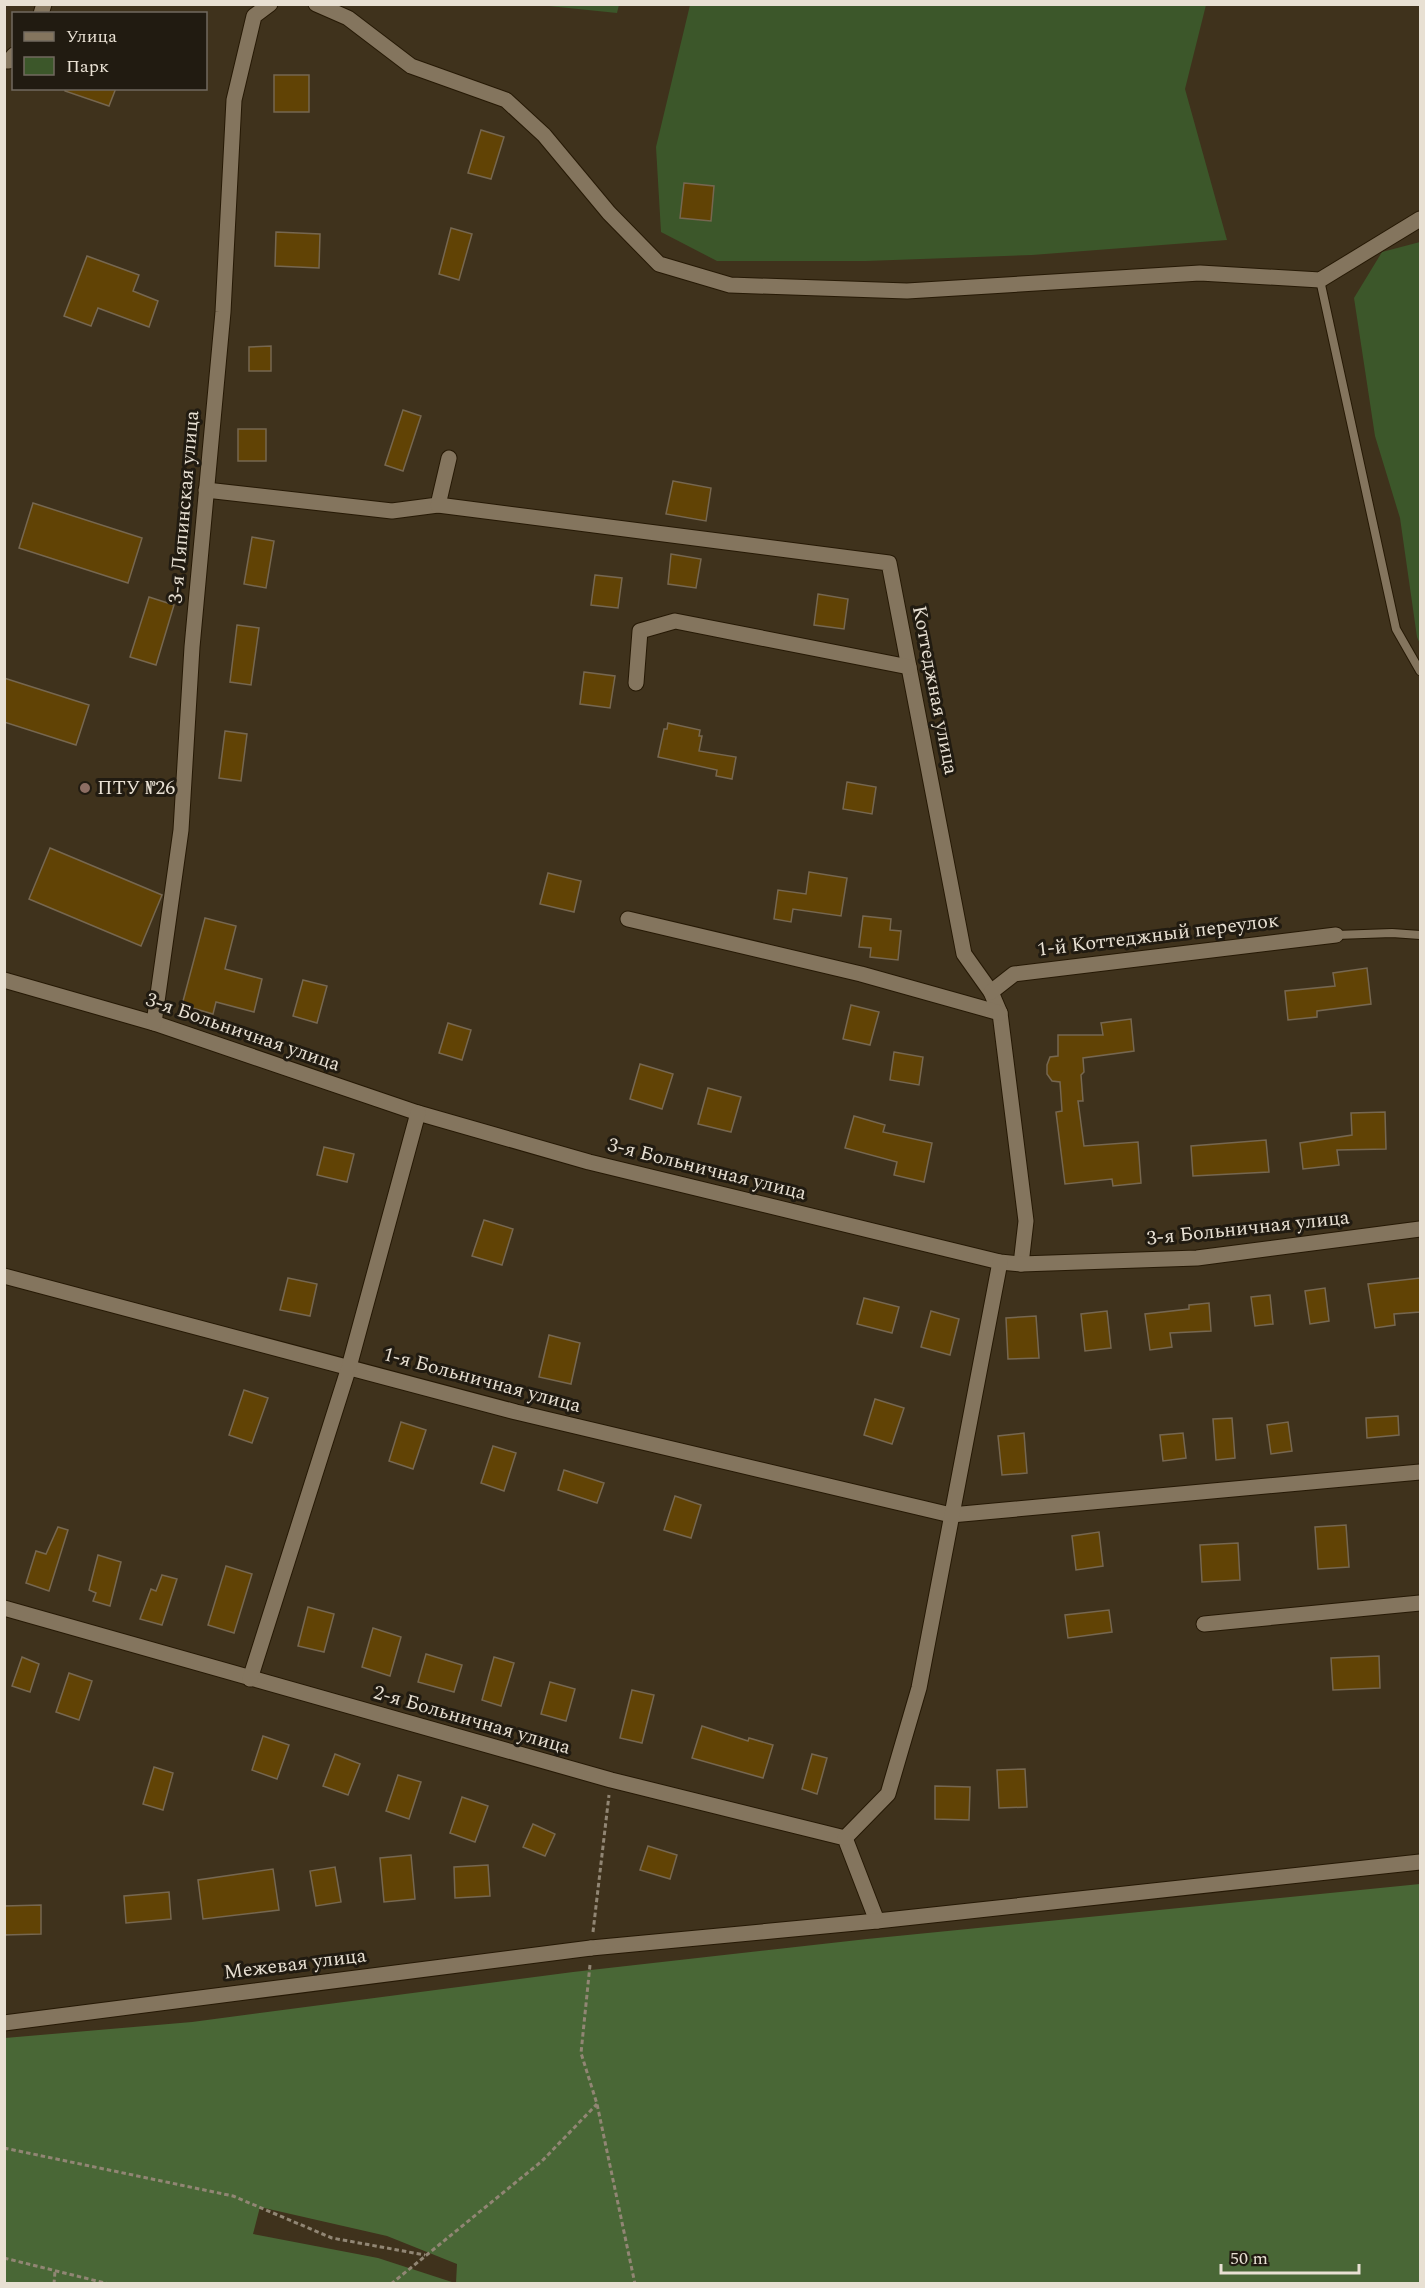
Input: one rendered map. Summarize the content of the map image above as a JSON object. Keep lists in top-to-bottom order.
{
  "streets": {
    "street": [
      "3-я Ляпинская улица",
      "Коттеджная улица",
      "1-й Коттеджный переулок",
      "3-я Больничная улица",
      "1-я Больничная улица",
      "2-я Больничная улица",
      "Межевая улица"
    ]
  },
  "crossings": [
    ["3-я Ляпинская улица", "3-я Больничная улица"],
    ["Коттеджная улица", "1-й Коттеджный переулок"],
    ["Коттеджная улица", "3-я Больничная улица"]
  ],
  "places": ["ПТУ №26"],
  "legend": ["Улица", "Парк"],
  "scale_bar": "50 m"
}
